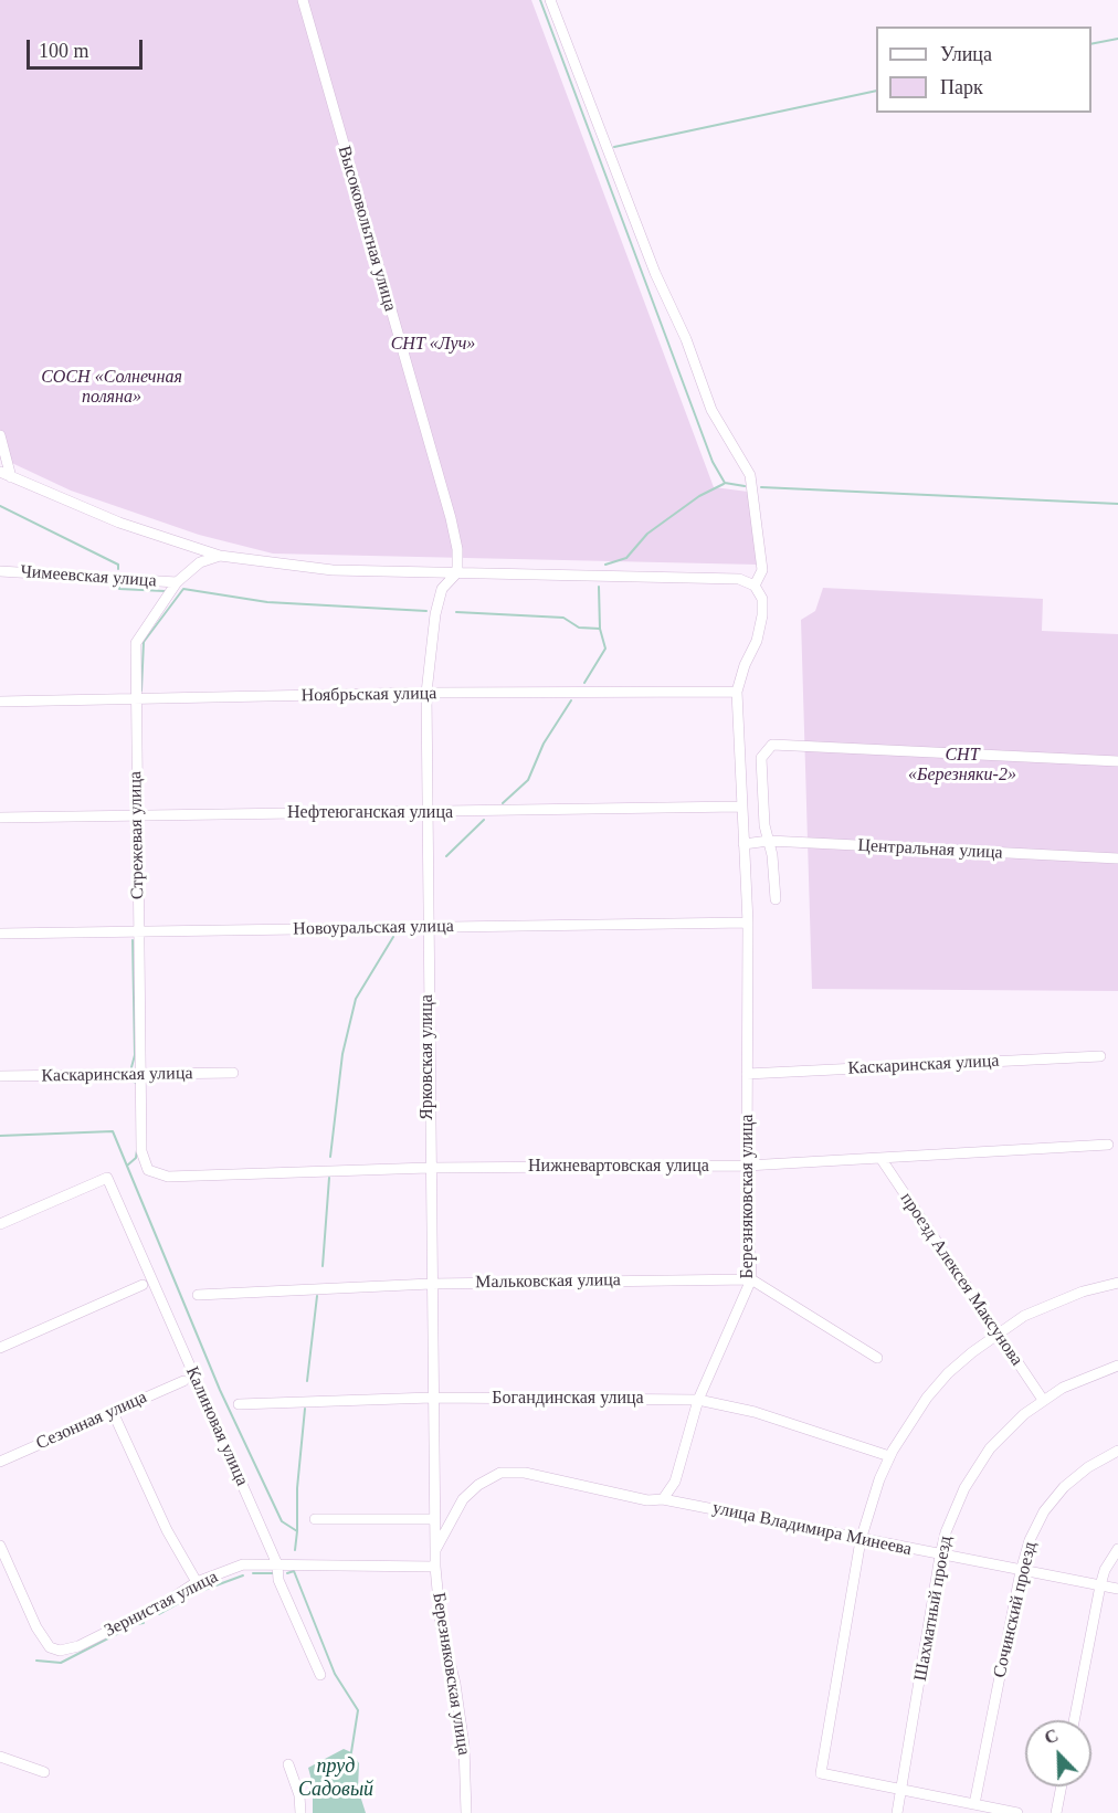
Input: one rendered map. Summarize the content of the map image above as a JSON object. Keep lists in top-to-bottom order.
{
  "streets": {
    "street": [
      "Высоковольтная улица",
      "Чимеевская улица",
      "Ноябрьская улица",
      "Нефтеюганская улица",
      "Стрежевая улица",
      "Центральная улица",
      "Новоуральская улица",
      "Ярковская улица",
      "Каскаринская улица",
      "Нижневартовская улица",
      "Березняковская улица",
      "проезд Алексея Максунова",
      "Мальковская улица",
      "Богандинская улица",
      "Сезонная улица",
      "Калиновая улица",
      "улица Владимира Минеева",
      "Зернистая улица",
      "Шахматный проезд",
      "Сочинский проезд"
    ]
  },
  "crossings": [
    ["Высоковольтная улица", "Ярковская улица"],
    ["Чимеевская улица", "Стрежевая улица"],
    ["Ноябрьская улица", "Стрежевая улица"],
    ["Ноябрьская улица", "Ярковская улица"],
    ["Ноябрьская улица", "Березняковская улица"],
    ["Нефтеюганская улица", "Стрежевая улица"],
    ["Нефтеюганская улица", "Ярковская улица"],
    ["Нефтеюганская улица", "Березняковская улица"],
    ["Стрежевая улица", "Новоуральская улица"],
    ["Стрежевая улица", "Каскаринская улица"],
    ["Стрежевая улица", "Нижневартовская улица"],
    ["Центральная улица", "Березняковская улица"],
    ["Новоуральская улица", "Ярковская улица"],
    ["Новоуральская улица", "Березняковская улица"],
    ["Ярковская улица", "Нижневартовская улица"],
    ["Ярковская улица", "Березняковская улица"],
    ["Ярковская улица", "Мальковская улица"],
    ["Ярковская улица", "Богандинская улица"],
    ["Каскаринская улица", "Березняковская улица"],
    ["Нижневартовская улица", "Березняковская улица"],
    ["Нижневартовская улица", "проезд Алексея Максунова"],
    ["Березняковская улица", "Мальковская улица"],
    ["Березняковская улица", "Богандинская улица"],
    ["Березняковская улица", "улица Владимира Минеева"],
    ["Березняковская улица", "Зернистая улица"],
    ["проезд Алексея Максунова", "Шахматный проезд"],
    ["Калиновая улица", "Зернистая улица"],
    ["улица Владимира Минеева", "Шахматный проезд"],
    ["улица Владимира Минеева", "Сочинский проезд"]
  ],
  "water": ["пруд Садовый"],
  "parks": ["СНТ «Луч»", "СОСН «Солнечная поляна»", "СНТ «Березняки-2»"],
  "legend": ["Улица", "Парк"],
  "scale_bar": "100 m",
  "north": "top left"
}
